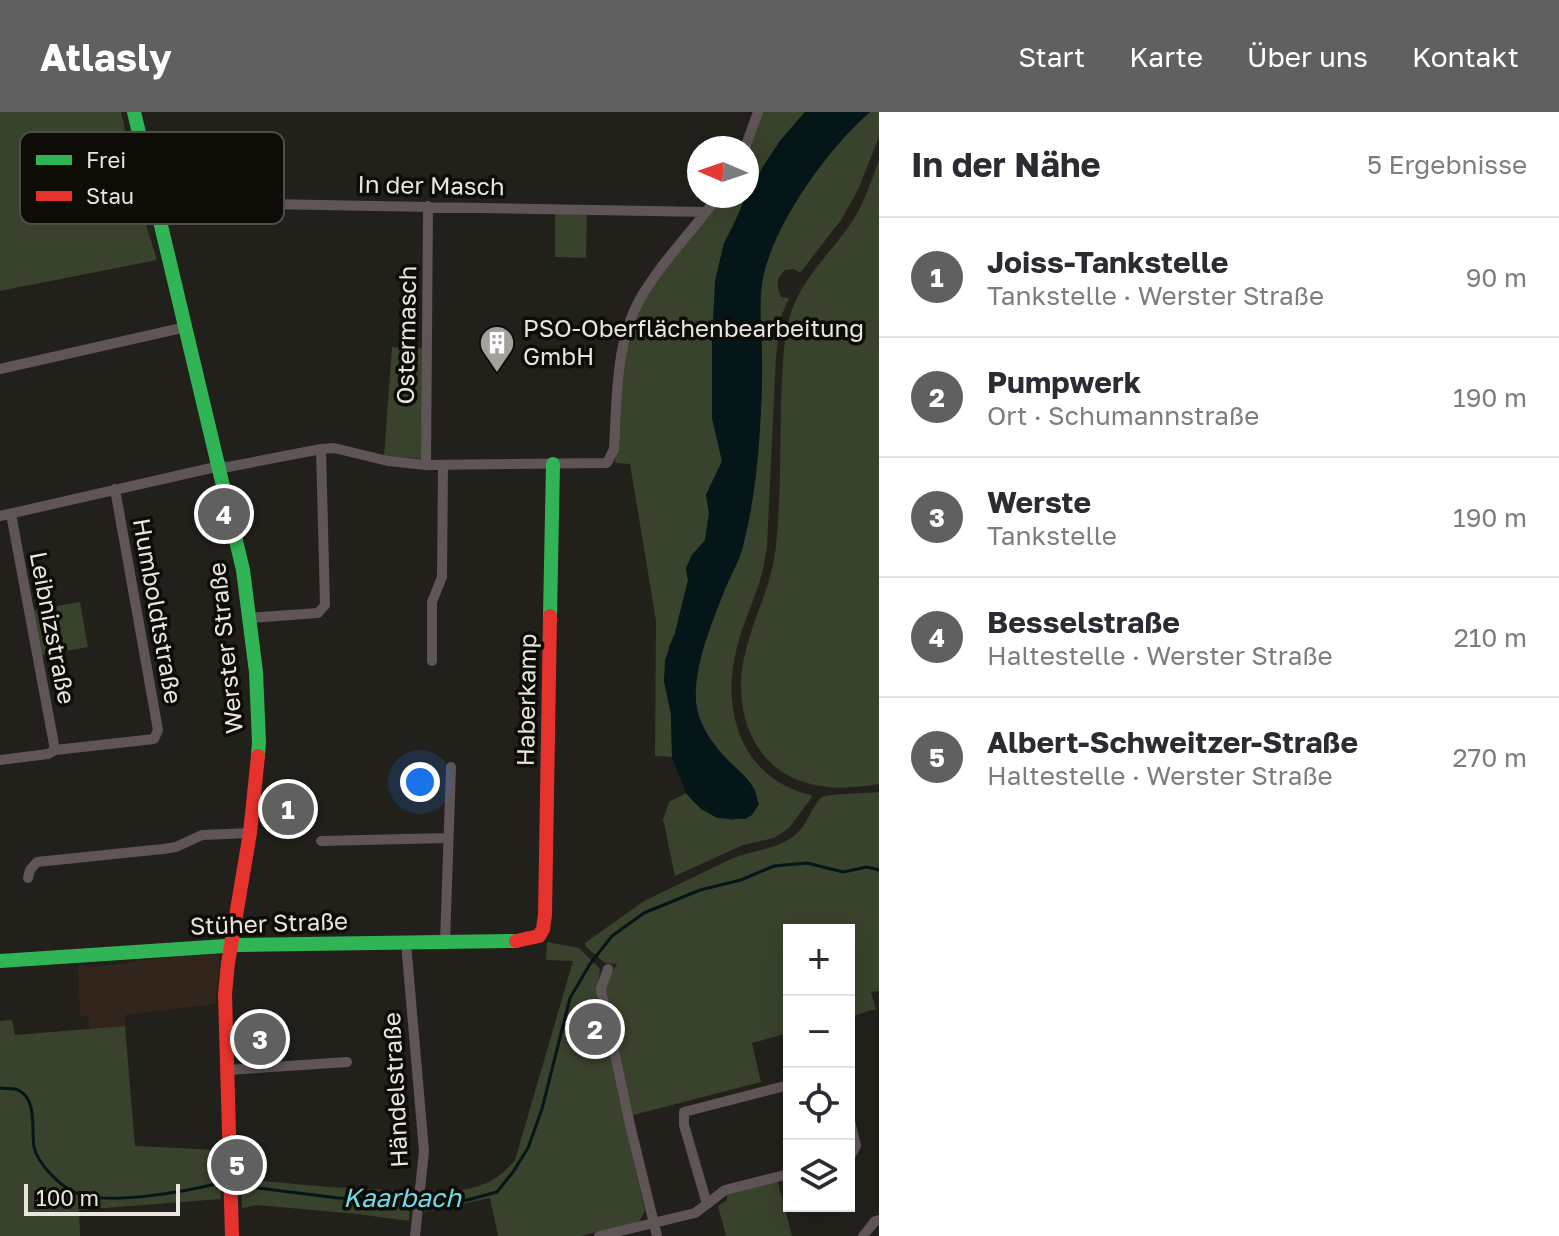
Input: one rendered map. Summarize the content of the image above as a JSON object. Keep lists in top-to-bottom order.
{
  "streets": {
    "main road": ["Werster Straße", "Haberkamp", "Stüher Straße"],
    "street": [
      "In der Masch",
      "Ostermasch",
      "Humboldtstraße",
      "Leibnizstraße",
      "Händelstraße"
    ]
  },
  "crossings": [
    ["In der Masch", "Ostermasch"],
    ["Humboldtstraße", "Leibnizstraße"],
    ["Werster Straße", "Stüher Straße"],
    ["Haberkamp", "Stüher Straße"],
    ["Stüher Straße", "Händelstraße"]
  ],
  "water": ["Kaarbach"],
  "places": {
    "building": ["PSO-Oberflächenbearbeitung GmbH"]
  },
  "legend": ["Frei", "Stau"],
  "scale_bar": "100 m",
  "north": "left",
  "page": {
    "header": "Atlasly",
    "nav": [
      "Start",
      "Karte",
      "Über uns",
      "Kontakt"
    ],
    "heading": ["In der Nähe", "5 Ergebnisse"],
    "list": [
      {
        "mark": "1",
        "name": "Joiss-Tankstelle",
        "note": "Tankstelle · Werster Straße",
        "value": "90 m"
      },
      {
        "mark": "2",
        "name": "Pumpwerk",
        "note": "Ort · Schumannstraße",
        "value": "190 m"
      },
      {
        "mark": "3",
        "name": "Werste",
        "note": "Tankstelle",
        "value": "190 m"
      },
      {
        "mark": "4",
        "name": "Besselstraße",
        "note": "Haltestelle · Werster Straße",
        "value": "210 m"
      },
      {
        "mark": "5",
        "name": "Albert-Schweitzer-Straße",
        "note": "Haltestelle · Werster Straße",
        "value": "270 m"
      }
    ],
    "pins": [
      "4",
      "1",
      "2",
      "3",
      "5"
    ],
    "map_buttons": ["+", "−"],
    "scale": "100 m"
  }
}
